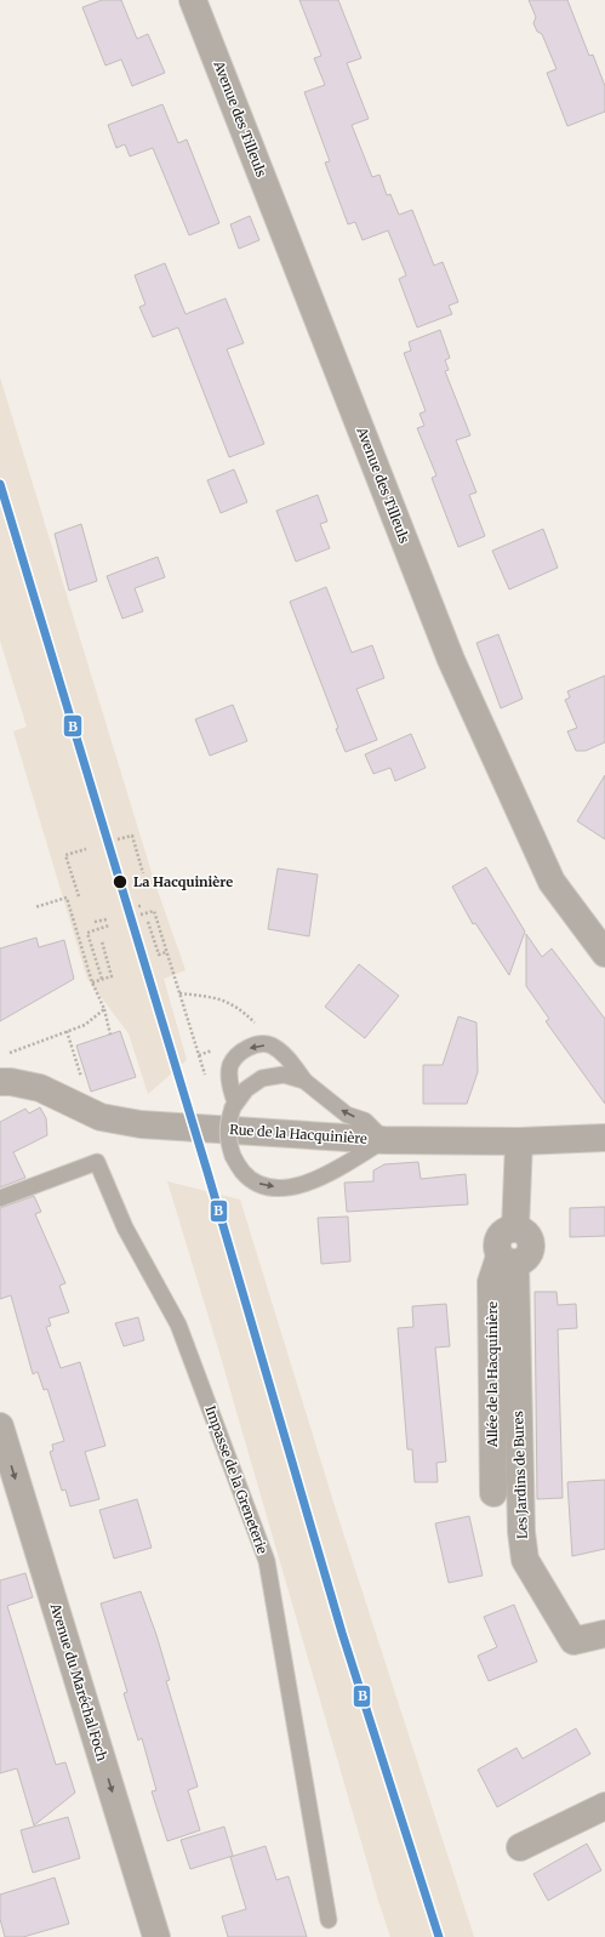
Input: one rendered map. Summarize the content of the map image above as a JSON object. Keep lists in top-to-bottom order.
{
  "streets": {
    "street": [
      "Avenue des Tilleuls",
      "Rue de la Hacquinière",
      "Allée de la Hacquinière",
      "Les Jardins de Bures",
      "Avenue du Maréchal Foch"
    ],
    "lane": ["Impasse de la Greneterie"]
  },
  "crossings": [
    ["Allée de la Hacquinière", "Les Jardins de Bures"]
  ],
  "one_way": ["Avenue du Maréchal Foch"],
  "places": ["La Hacquinière"],
  "lines": ["transit line B"]
}
